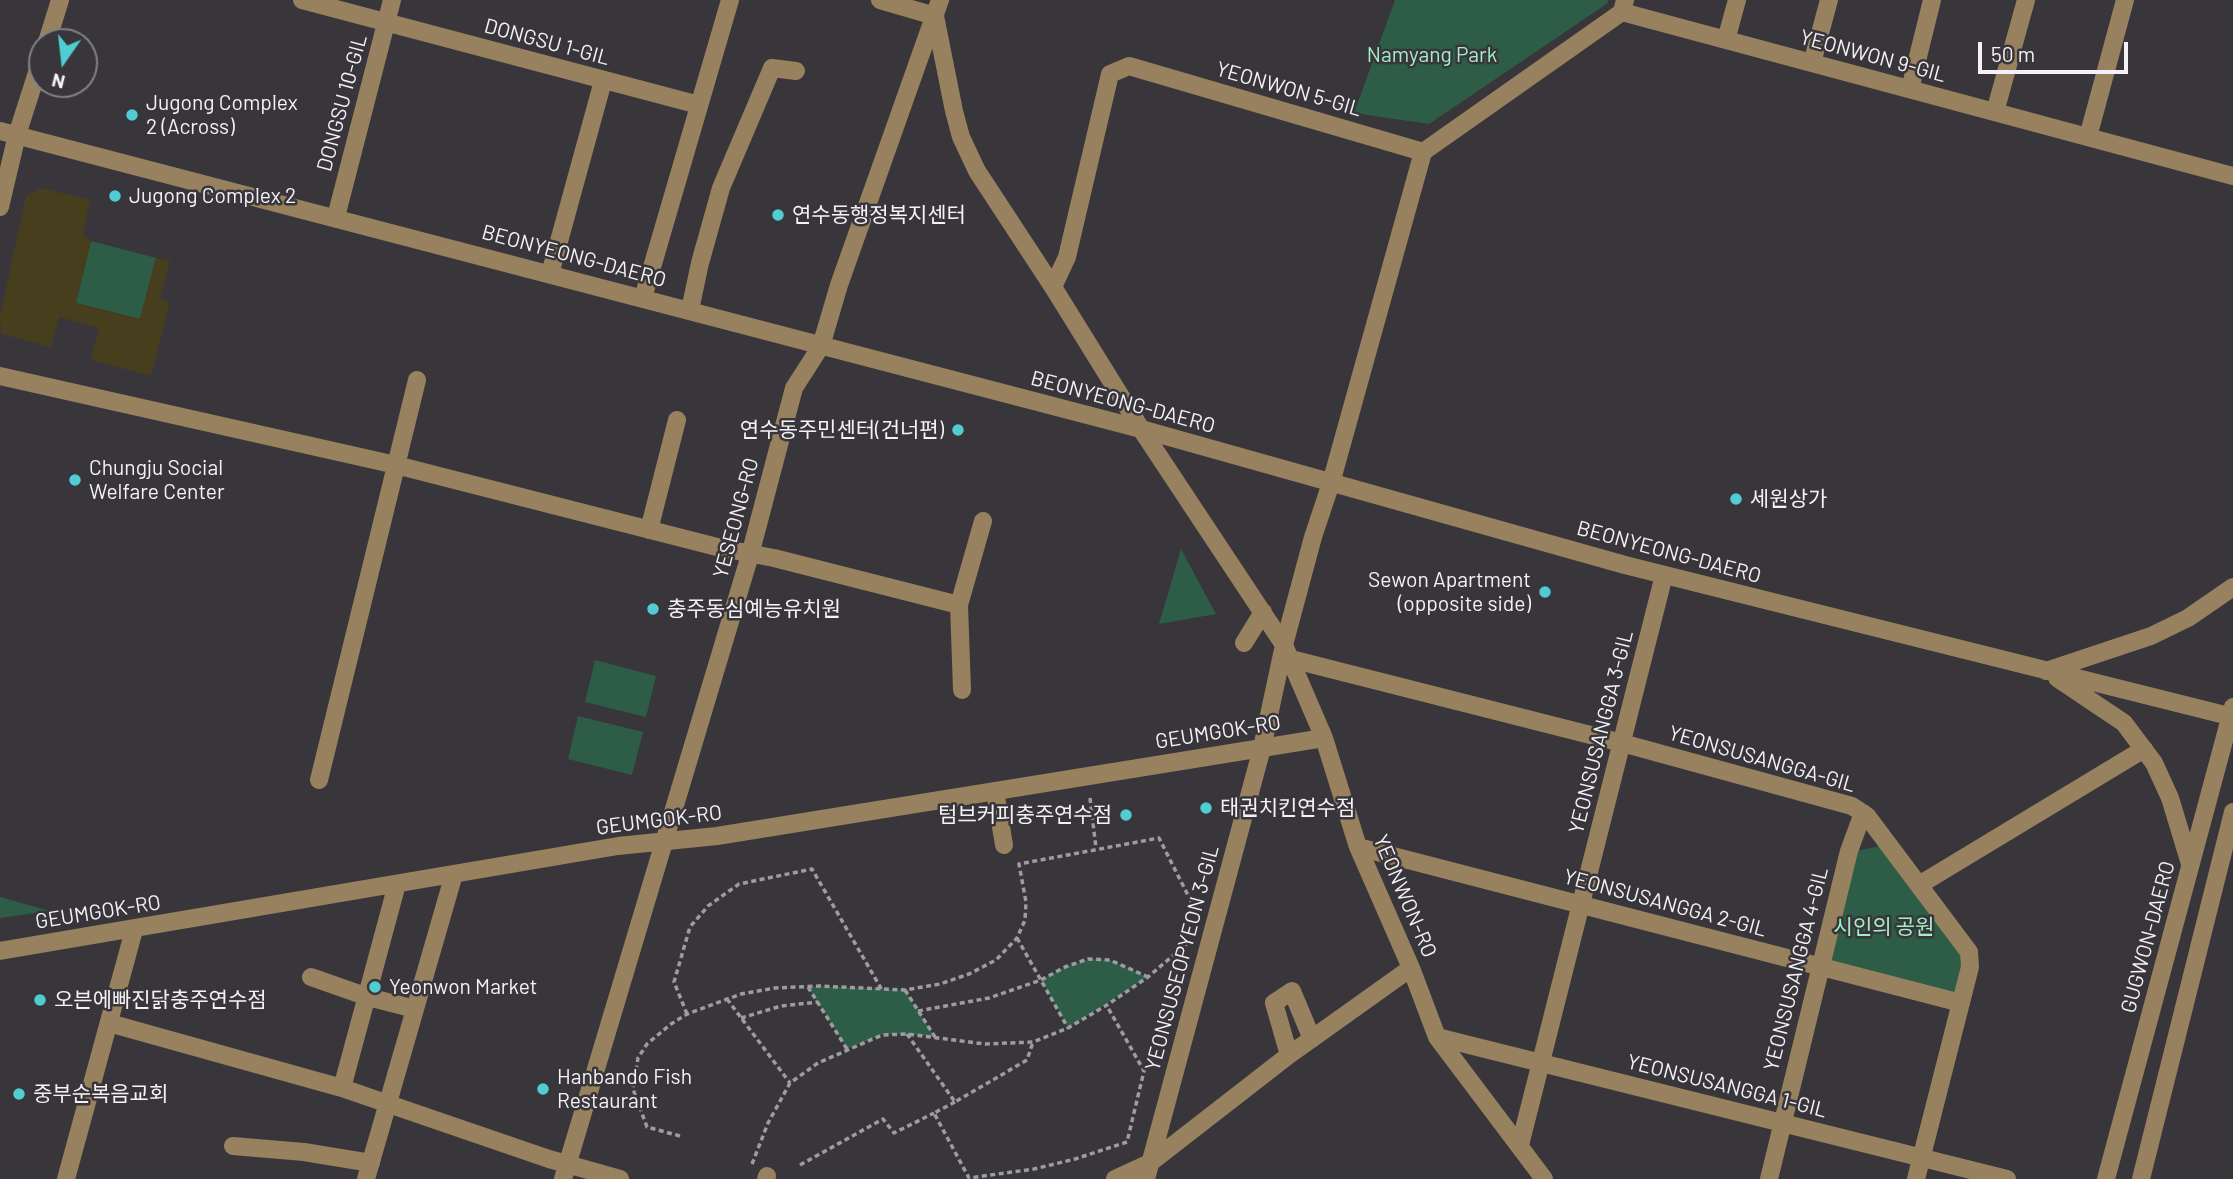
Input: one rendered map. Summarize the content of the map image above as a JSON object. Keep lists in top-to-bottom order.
{
  "streets": {
    "street": [
      "DONGSU 1-GIL",
      "YEONWON 9-GIL",
      "YEONWON 5-GIL",
      "DONGSU 10-GIL",
      "BEONYEONG-DAERO",
      "YESEONG-RO",
      "GEUMGOK-RO",
      "YEONSUSANGGA 3-GIL",
      "YEONSUSANGGA-GIL",
      "YEONWON-RO",
      "YEONSUSANGGA 2-GIL",
      "GUGWON-DAERO",
      "YEONSUSEOPYEON 3-GIL",
      "YEONSUSANGGA 4-GIL",
      "YEONSUSANGGA 1-GIL"
    ]
  },
  "crossings": [
    ["DONGSU 1-GIL", "DONGSU 10-GIL"],
    ["DONGSU 10-GIL", "BEONYEONG-DAERO"],
    ["BEONYEONG-DAERO", "YESEONG-RO"],
    ["BEONYEONG-DAERO", "YEONSUSANGGA 3-GIL"],
    ["BEONYEONG-DAERO", "YEONWON-RO"],
    ["BEONYEONG-DAERO", "GUGWON-DAERO"],
    ["YESEONG-RO", "GEUMGOK-RO"],
    ["GEUMGOK-RO", "YEONWON-RO"],
    ["GEUMGOK-RO", "YEONSUSEOPYEON 3-GIL"],
    ["YEONSUSANGGA 3-GIL", "YEONSUSANGGA-GIL"],
    ["YEONSUSANGGA 3-GIL", "YEONWON-RO"],
    ["YEONSUSANGGA 3-GIL", "YEONSUSANGGA 2-GIL"],
    ["YEONSUSANGGA 3-GIL", "YEONSUSANGGA 1-GIL"],
    ["YEONSUSANGGA-GIL", "YEONWON-RO"],
    ["YEONSUSANGGA-GIL", "YEONSUSANGGA 2-GIL"],
    ["YEONSUSANGGA-GIL", "YEONSUSEOPYEON 3-GIL"],
    ["YEONSUSANGGA-GIL", "YEONSUSANGGA 4-GIL"],
    ["YEONSUSANGGA-GIL", "YEONSUSANGGA 1-GIL"],
    ["YEONWON-RO", "YEONSUSANGGA 2-GIL"],
    ["YEONWON-RO", "YEONSUSEOPYEON 3-GIL"],
    ["YEONWON-RO", "YEONSUSANGGA 1-GIL"],
    ["YEONSUSANGGA 2-GIL", "YEONSUSANGGA 4-GIL"],
    ["YEONSUSANGGA 4-GIL", "YEONSUSANGGA 1-GIL"]
  ],
  "parks": ["Namyang Park", "시인의 공원"],
  "places": [
    "Jugong Complex 2 (Across)",
    "Jugong Complex 2",
    "연수동행정복지센터",
    "연수동주민센터(건너편)",
    "Chungju Social Welfare Center",
    "세원상가",
    "Sewon Apartment (opposite side)",
    "충주동심예능유치원",
    "태권치킨연수점",
    "텀브커피충주연수점",
    "Yeonwon Market",
    "오븐에빠진닭충주연수점",
    "Hanbando Fish Restaurant",
    "중부순복음교회"
  ],
  "scale_bar": "50 m",
  "north": "bottom"
}
